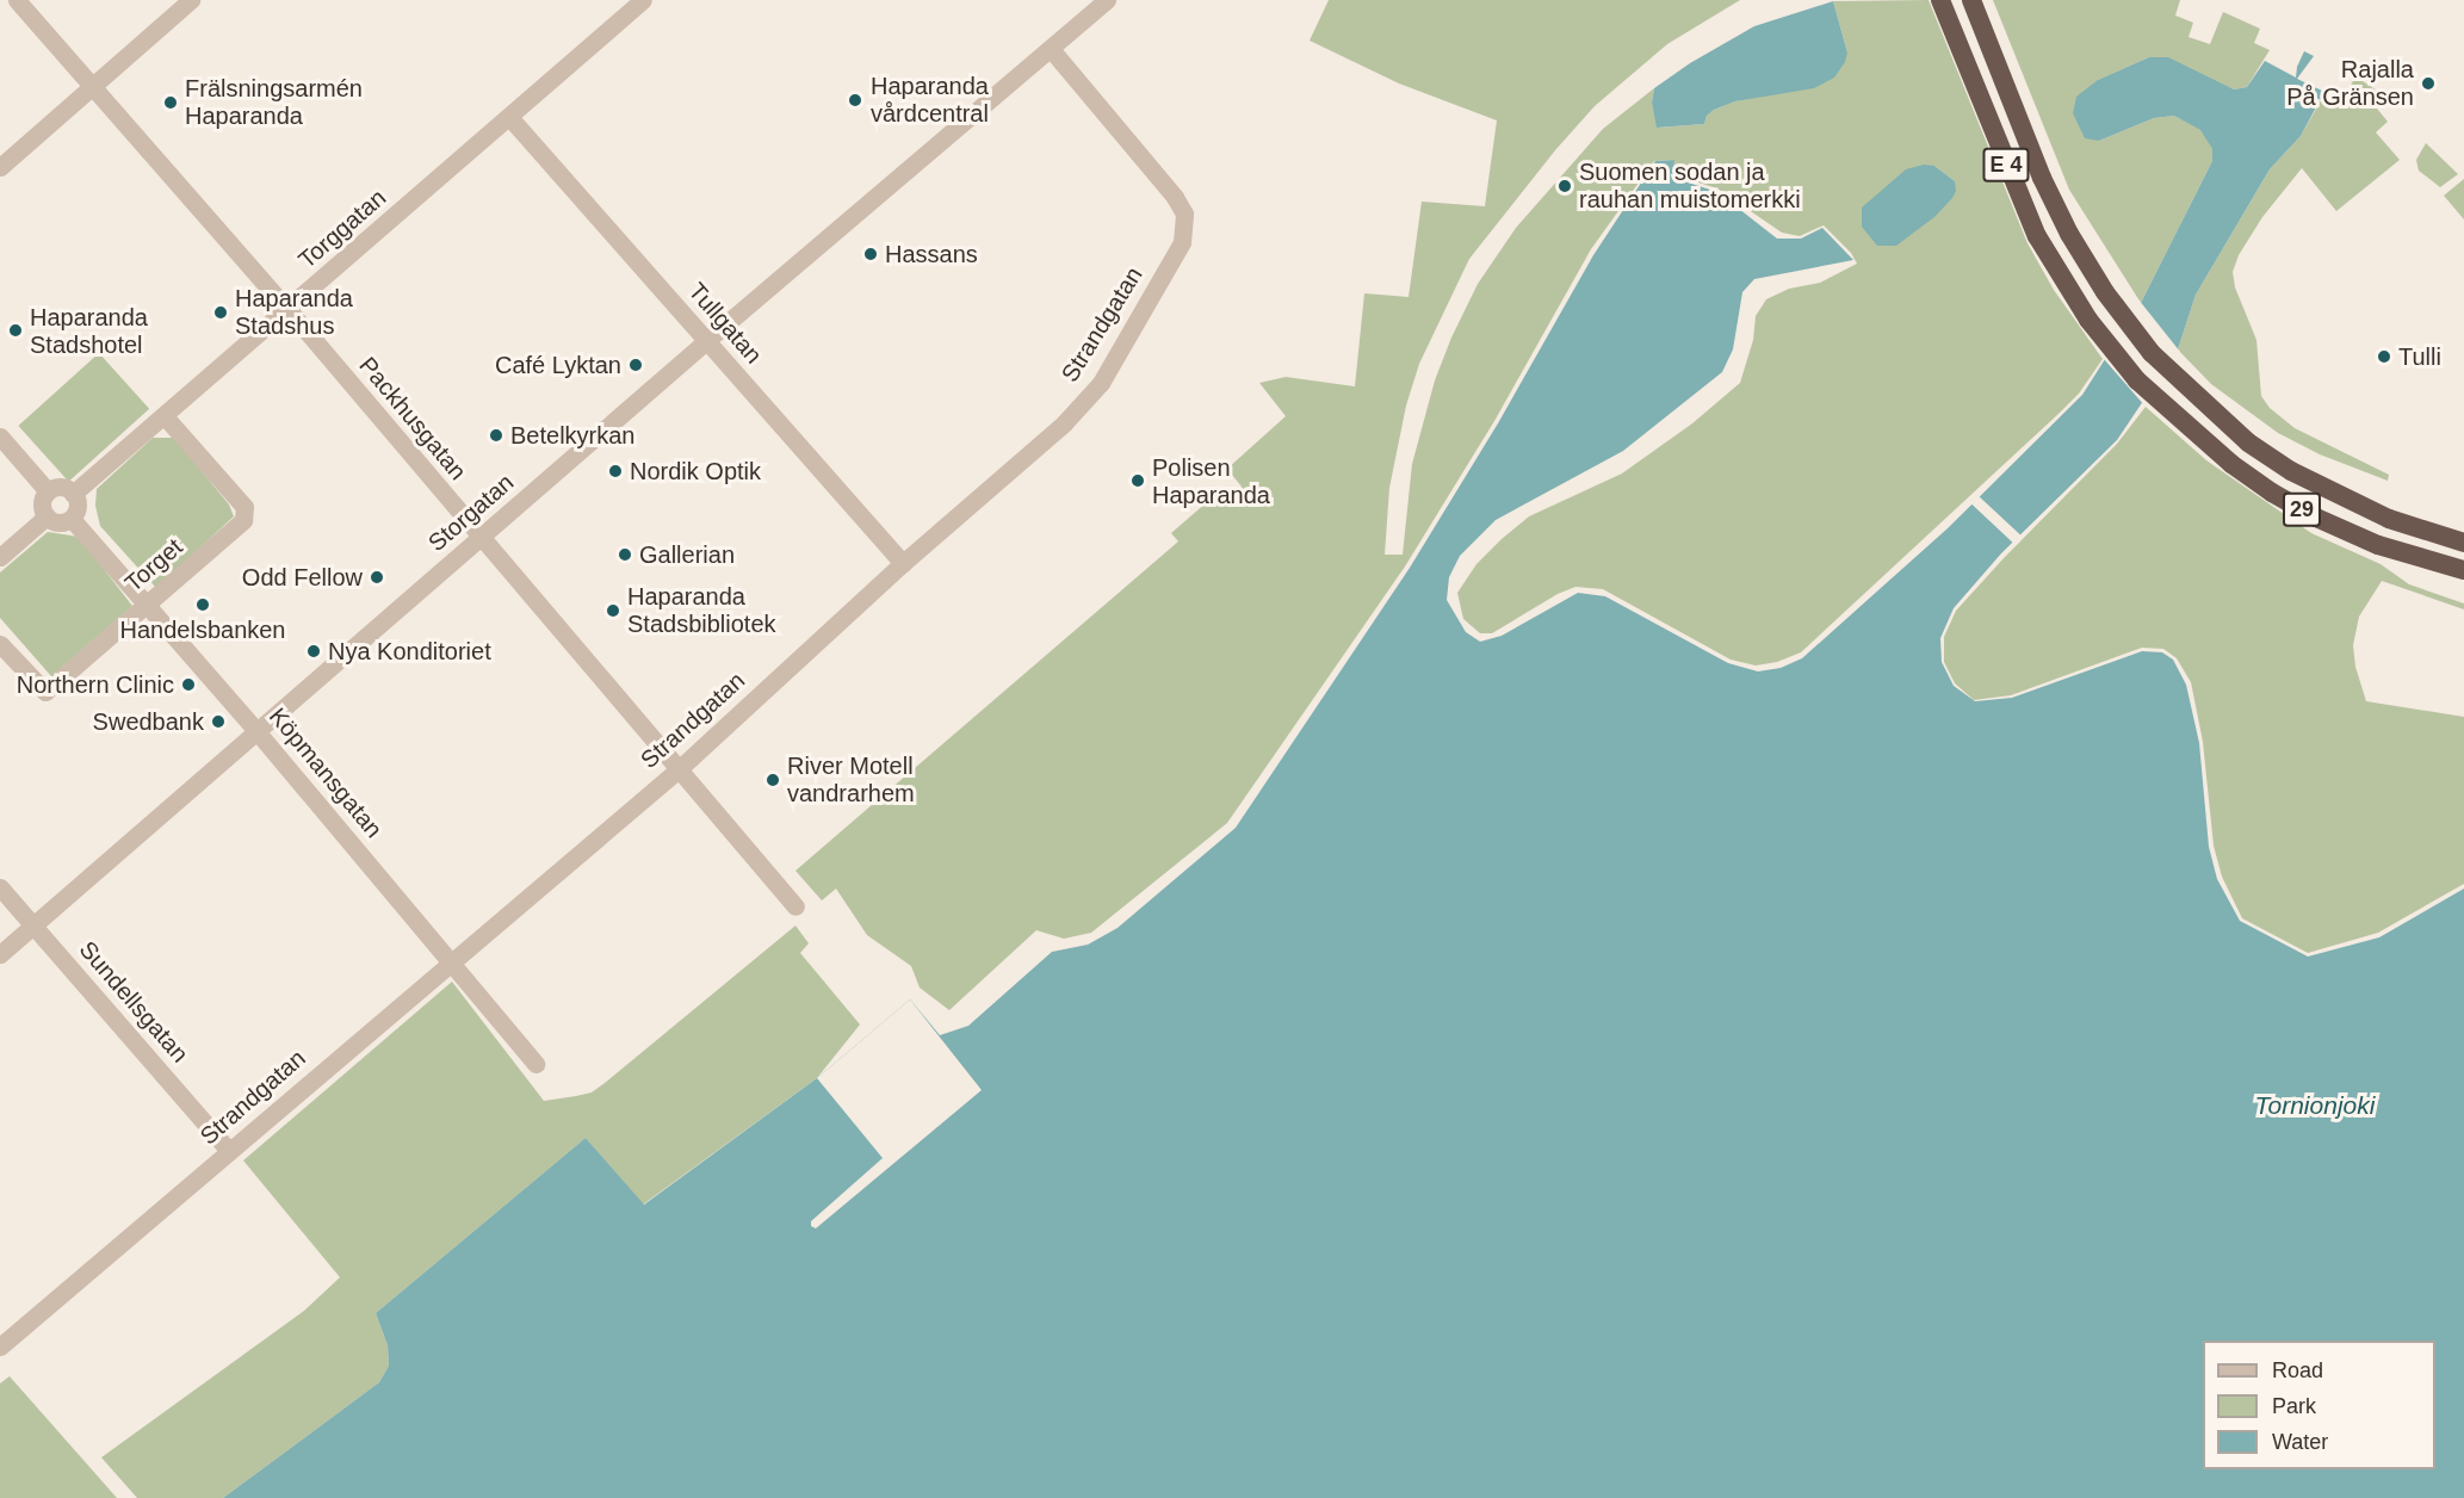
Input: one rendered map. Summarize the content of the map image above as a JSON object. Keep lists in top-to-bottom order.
{
  "streets": {
    "highway": ["E 4", "29"],
    "street": [
      "Torggatan",
      "Tullgatan",
      "Strandgatan",
      "Packhusgatan",
      "Storgatan",
      "Torget",
      "Köpmansgatan",
      "Sundellsgatan"
    ]
  },
  "crossings": [
    ["E 4", "29"],
    ["Torggatan", "Tullgatan"],
    ["Torggatan", "Packhusgatan"],
    ["Torggatan", "Torget"],
    ["Torggatan", "Köpmansgatan"],
    ["Tullgatan", "Strandgatan"],
    ["Tullgatan", "Storgatan"],
    ["Strandgatan", "Packhusgatan"],
    ["Strandgatan", "Storgatan"],
    ["Strandgatan", "Köpmansgatan"],
    ["Strandgatan", "Sundellsgatan"],
    ["Packhusgatan", "Storgatan"],
    ["Storgatan", "Köpmansgatan"],
    ["Storgatan", "Sundellsgatan"],
    ["Torget", "Köpmansgatan"]
  ],
  "water": ["Tornionjoki"],
  "places": [
    "Rajalla På Gränsen",
    "Haparanda vårdcentral",
    "Frälsningsarmén Haparanda",
    "Suomen sodan ja rauhan muistomerkki",
    "Hassans",
    "Haparanda Stadshus",
    "Haparanda Stadshotel",
    "Tulli",
    "Café Lyktan",
    "Betelkyrkan",
    "Nordik Optik",
    "Polisen Haparanda",
    "Gallerian",
    "Odd Fellow",
    "Handelsbanken",
    "Haparanda Stadsbibliotek",
    "Nya Konditoriet",
    "Northern Clinic",
    "Swedbank",
    "River Motell vandrarhem"
  ],
  "legend": ["Road", "Park", "Water"]
}
